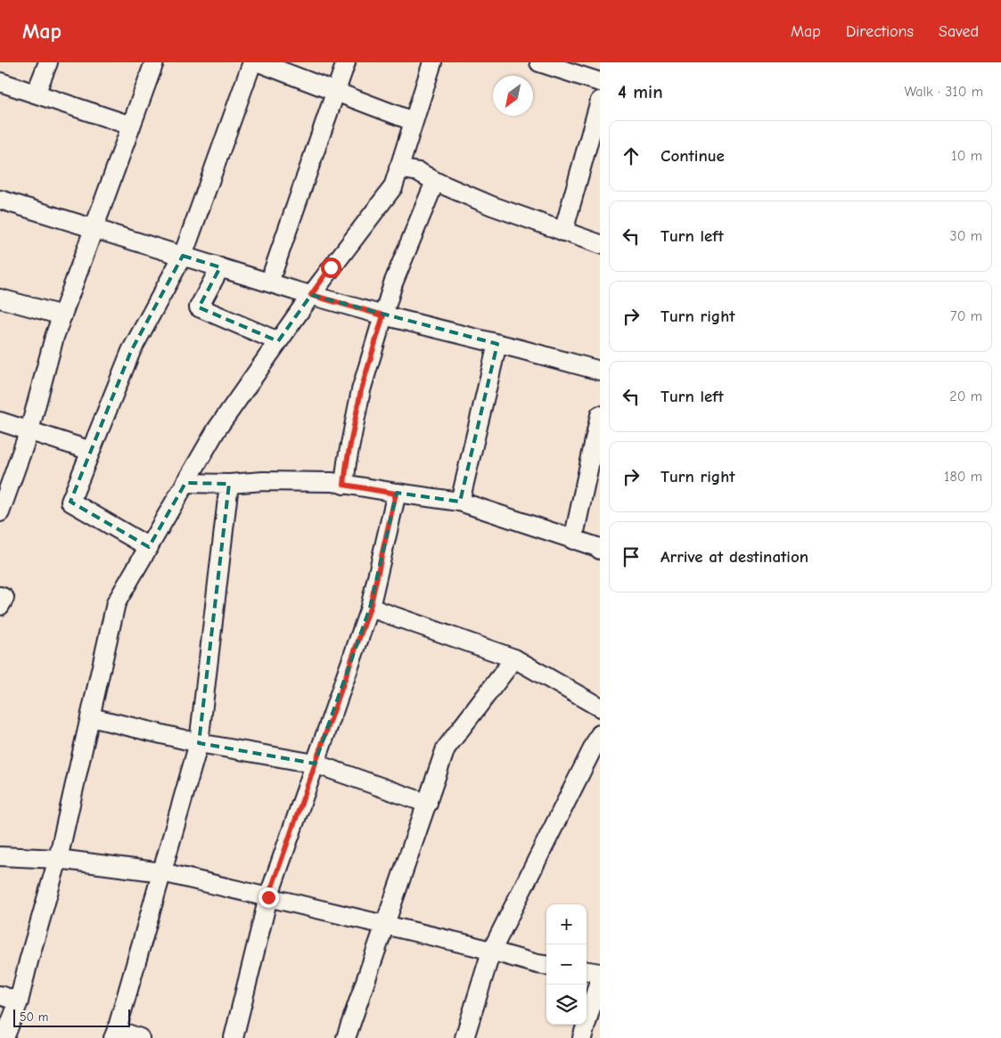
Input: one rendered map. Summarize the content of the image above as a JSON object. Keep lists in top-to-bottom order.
{
  "scale_bar": "50 m",
  "north": "bottom left",
  "page": {
    "header": "Map",
    "nav": ["Map", "Directions", "Saved"],
    "heading": ["4 min", "Walk · 310 m"],
    "list": [
      ["Continue", "10 m"],
      ["Turn left", "30 m"],
      ["Turn right", "70 m"],
      ["Turn left", "20 m"],
      ["Turn right", "180 m"],
      "Arrive at destination"
    ],
    "map_buttons": ["+", "−"],
    "scale": "50 m"
  }
}
